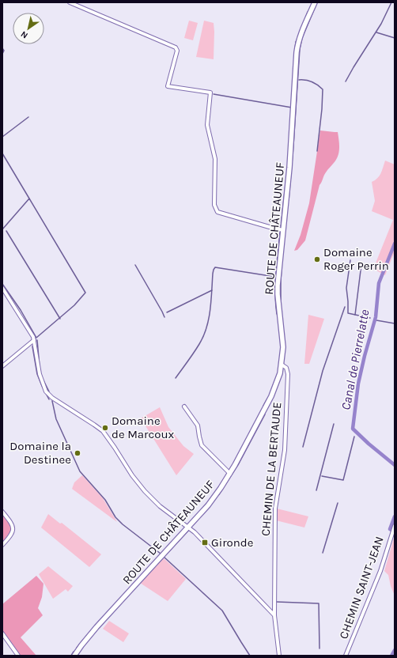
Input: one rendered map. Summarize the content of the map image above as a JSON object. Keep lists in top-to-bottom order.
{
  "streets": {
    "main road": ["ROUTE DE CHÂTEAUNEUF"],
    "street": ["CHEMIN DE LA BERTAUDE", "CHEMIN SAINT-JEAN"]
  },
  "crossings": [
    ["ROUTE DE CHÂTEAUNEUF", "CHEMIN DE LA BERTAUDE"]
  ],
  "water": ["Canal de Pierrelatte"],
  "places": {
    "other": ["Domaine Roger Perrin", "Domaine de Marcoux", "Domaine la Destinee"],
    "transit": ["Gironde"]
  },
  "north": "bottom left"
}
